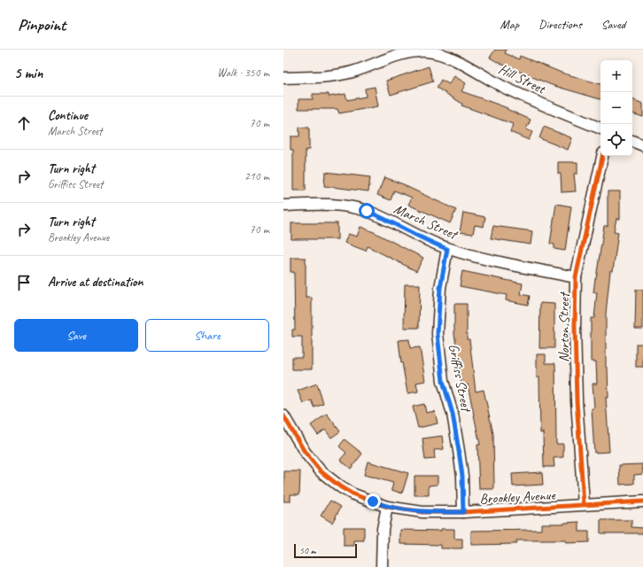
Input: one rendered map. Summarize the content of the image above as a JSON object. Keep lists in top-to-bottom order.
{
  "streets": {
    "street": [
      "Hill Street",
      "March Street",
      "Norton Street",
      "Griffiss Street",
      "Brookley Avenue"
    ]
  },
  "crossings": [
    ["March Street", "Norton Street"],
    ["March Street", "Griffiss Street"],
    ["Norton Street", "Brookley Avenue"],
    ["Griffiss Street", "Brookley Avenue"]
  ],
  "scale_bar": "50 m",
  "page": {
    "header": "Pinpoint",
    "nav": ["Map", "Directions", "Saved"],
    "heading": ["5 min", "Walk · 350 m"],
    "map_buttons": ["+", "−"],
    "list": [
      ["Continue", "March Street", "70 m"],
      ["Turn right", "Griffiss Street", "210 m"],
      ["Turn right", "Brookley Avenue", "70 m"],
      "Arrive at destination"
    ],
    "buttons": ["Save", "Share"],
    "scale": "50 m"
  }
}
